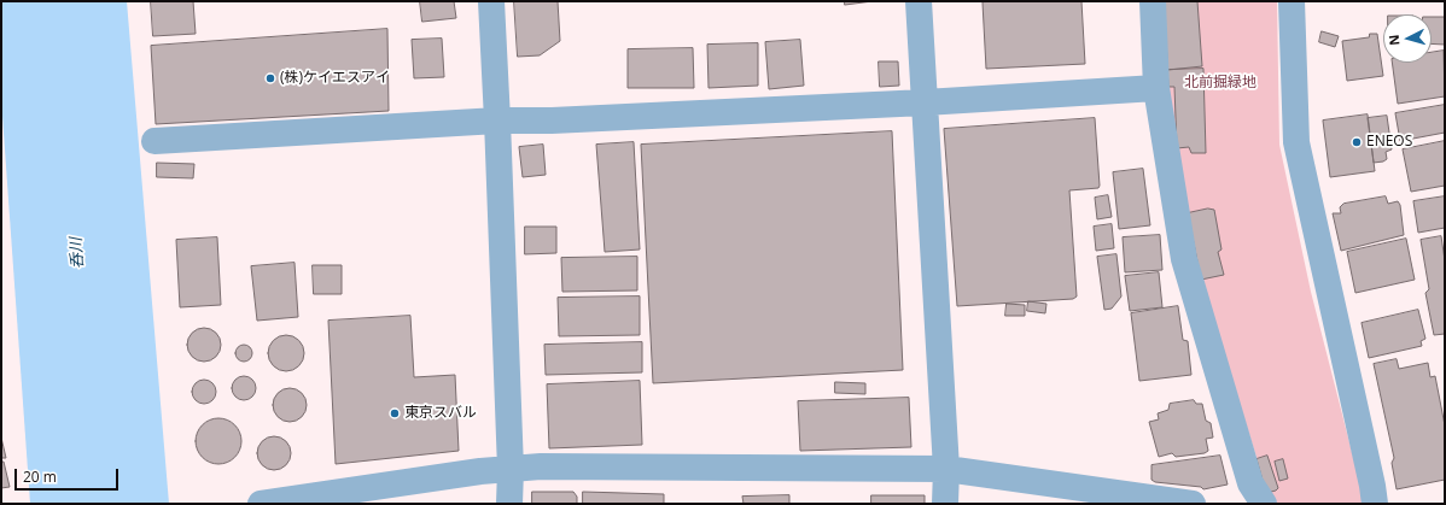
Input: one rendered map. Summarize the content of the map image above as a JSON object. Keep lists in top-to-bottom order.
{
  "water": ["呑川"],
  "parks": ["北前掘緑地"],
  "places": ["(株)ケイエスアイ", "ENEOS", "東京スバル"],
  "scale_bar": "20 m",
  "north": "left"
}
